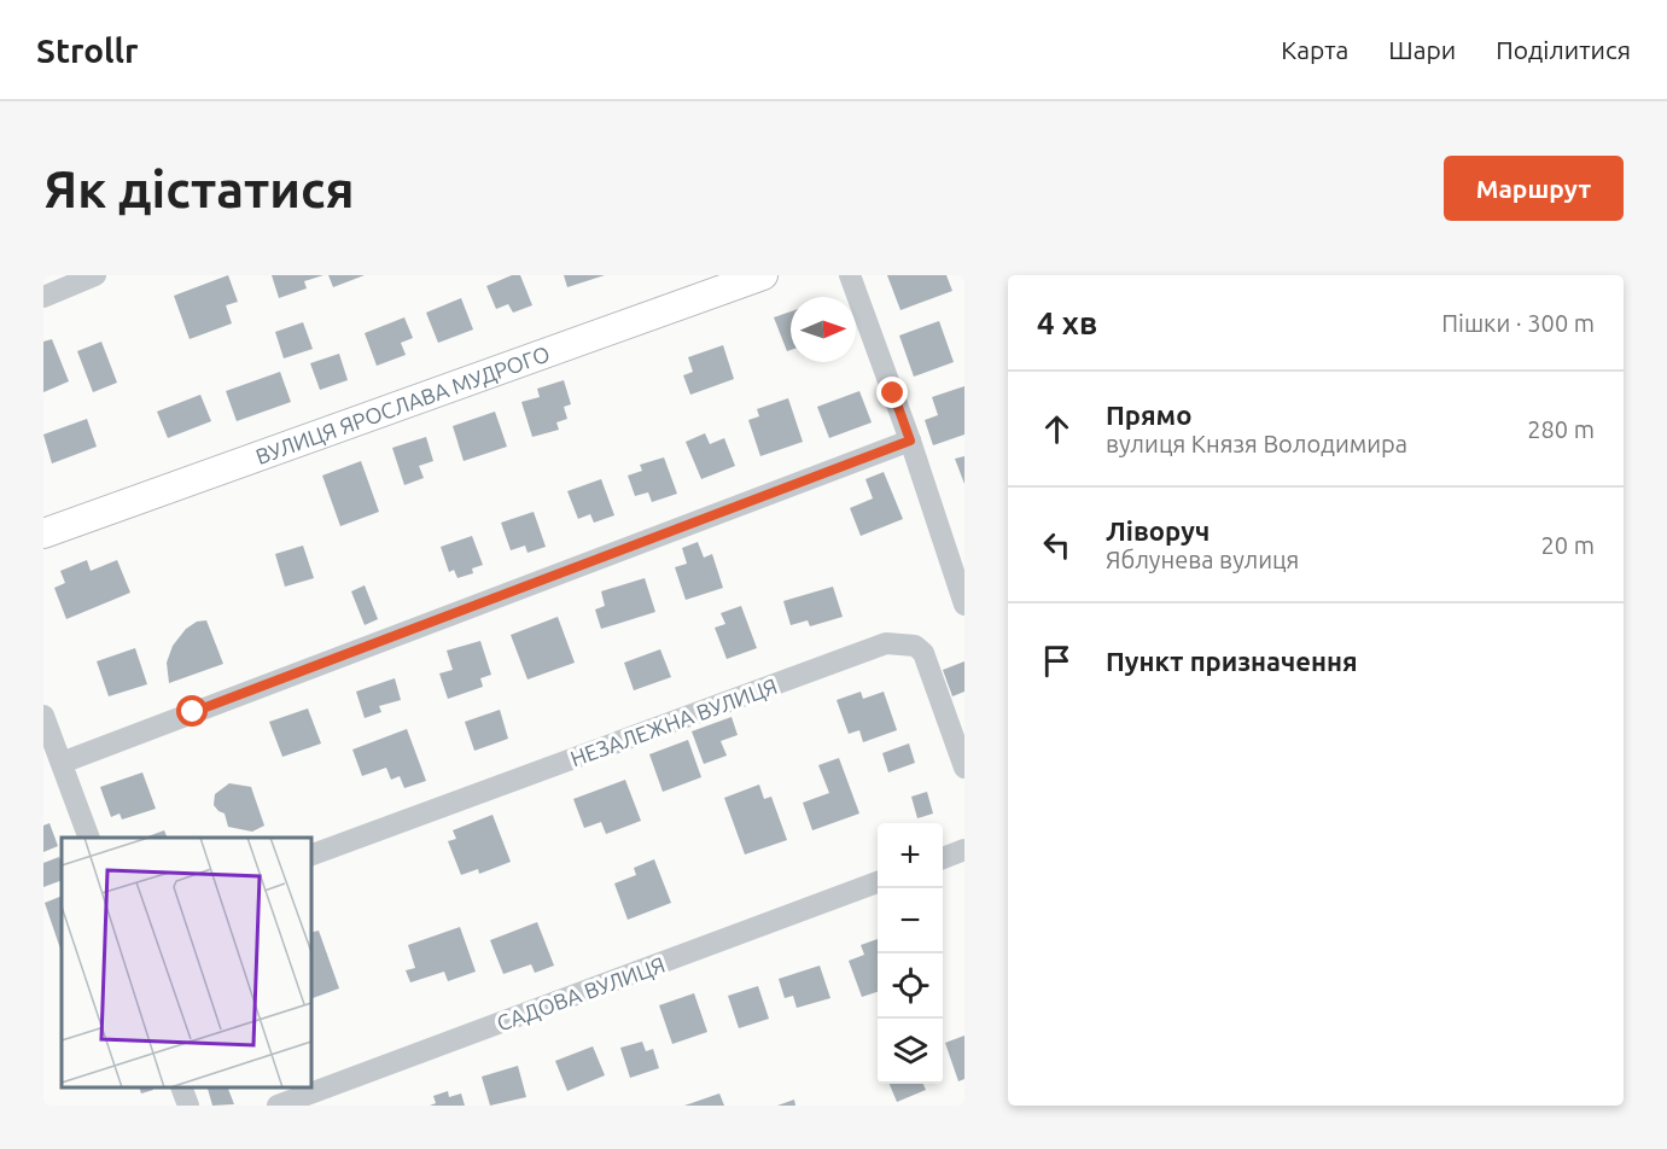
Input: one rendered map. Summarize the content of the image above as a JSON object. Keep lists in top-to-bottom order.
{
  "streets": {
    "main road": ["ВУЛИЦЯ ЯРОСЛАВА МУДРОГО"],
    "street": ["НЕЗАЛЕЖНА ВУЛИЦЯ", "САДОВА ВУЛИЦЯ"]
  },
  "north": "right",
  "page": {
    "header": "Strollr",
    "nav": ["Карта", "Шари", "Поділитися"],
    "buttons": "Маршрут",
    "title": "Як дістатися",
    "heading": ["4 хв", "Пішки · 300 m"],
    "list": [
      ["Прямо", "вулиця Князя Володимира", "280 m"],
      ["Ліворуч", "Яблунева вулиця", "20 m"],
      "Пункт призначення"
    ],
    "map_buttons": ["+", "−"]
  }
}
